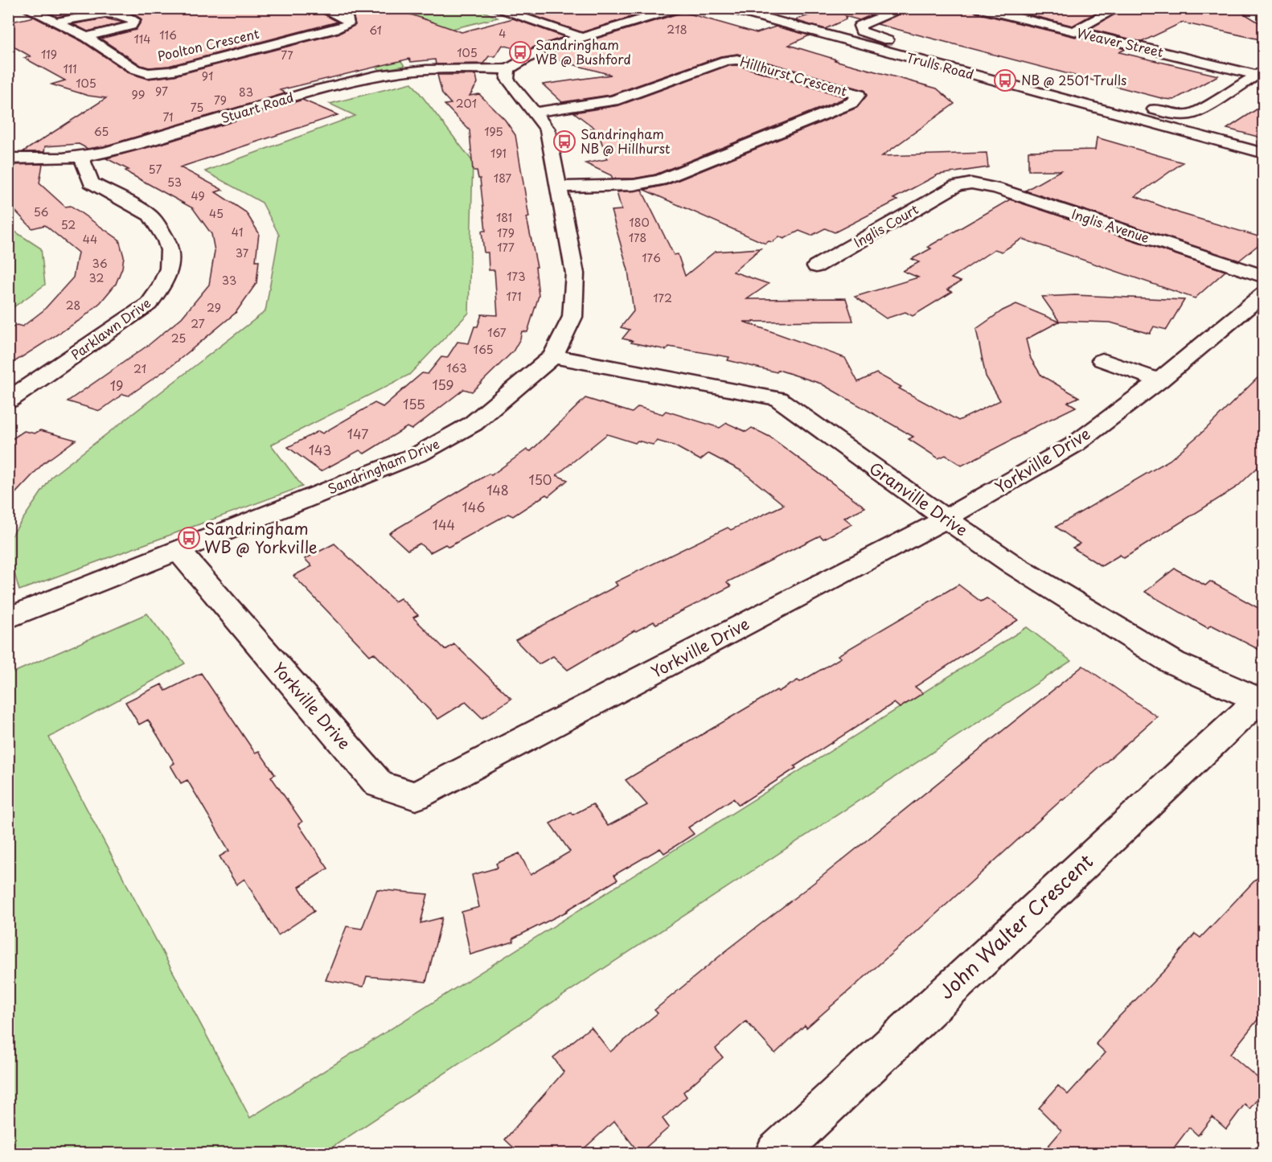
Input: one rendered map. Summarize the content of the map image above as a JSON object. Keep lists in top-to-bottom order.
{
  "streets": {
    "street": [
      "Weaver Street",
      "Poolton Crescent",
      "Trulls Road",
      "Hillhurst Crescent",
      "Stuart Road",
      "Inglis Court",
      "Inglis Avenue",
      "Parklawn Drive",
      "Yorkville Drive",
      "Sandringham Drive",
      "Granville Drive",
      "John Walter Crescent"
    ]
  },
  "crossings": [
    ["Hillhurst Crescent", "Sandringham Drive"],
    ["Stuart Road", "Parklawn Drive"],
    ["Stuart Road", "Sandringham Drive"],
    ["Inglis Court", "Inglis Avenue"],
    ["Yorkville Drive", "Sandringham Drive"],
    ["Yorkville Drive", "Granville Drive"],
    ["Sandringham Drive", "Granville Drive"],
    ["Granville Drive", "John Walter Crescent"]
  ],
  "places": {
    "bus stop": [
      "Sandringham WB @ Bushford",
      "NB @ 2501 Trulls",
      "Sandringham NB @ Hillhurst",
      "Sandringham WB @ Yorkville"
    ]
  },
  "house_numbers": [
    "218",
    "61",
    "4",
    "116",
    "114",
    "105",
    "119",
    "77",
    "111",
    "91",
    "105",
    "97",
    "83",
    "99",
    "79",
    "201",
    "75",
    "71",
    "65",
    "195",
    "191",
    "57",
    "187",
    "53",
    "49",
    "56",
    "45",
    "181",
    "180",
    "52",
    "41",
    "179",
    "178",
    "44",
    "177",
    "37",
    "176",
    "36",
    "173",
    "32",
    "33",
    "171",
    "172",
    "28",
    "29",
    "27",
    "167",
    "25",
    "165",
    "163",
    "21",
    "159",
    "19",
    "155",
    "147",
    "143",
    "150",
    "148",
    "146",
    "144"
  ]
}
